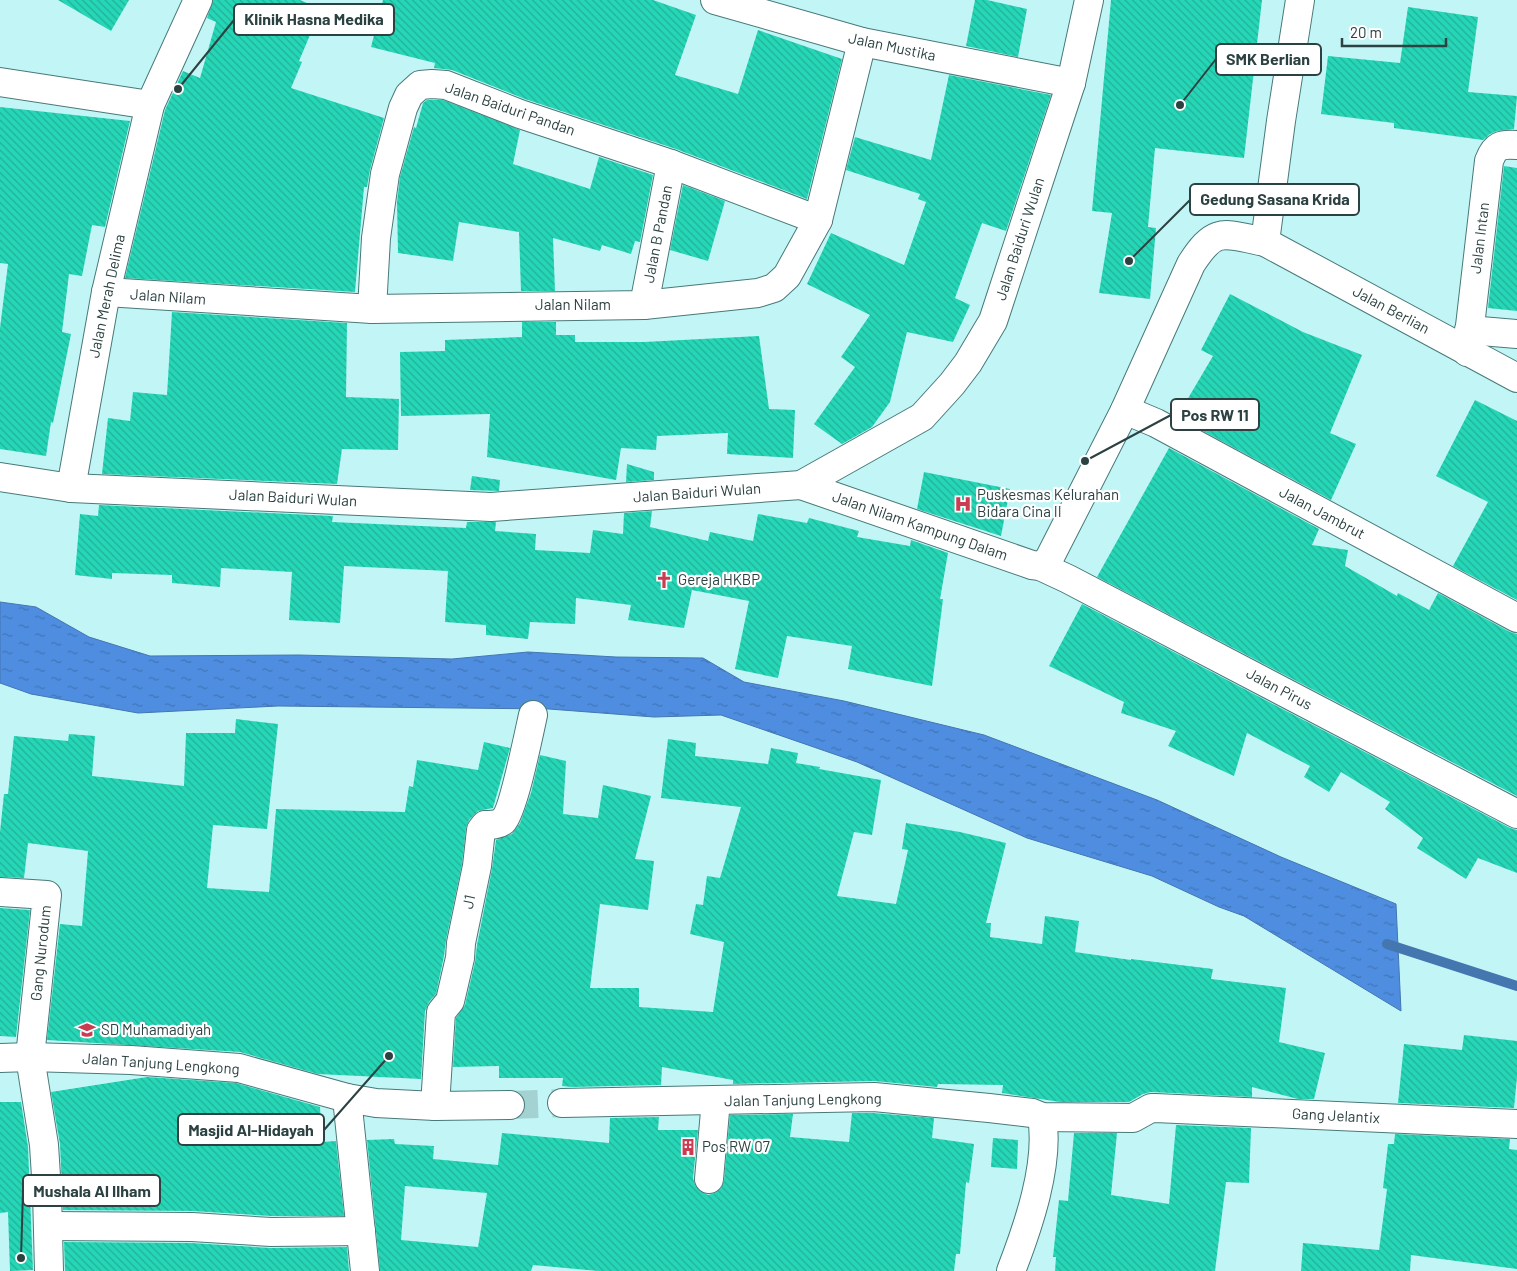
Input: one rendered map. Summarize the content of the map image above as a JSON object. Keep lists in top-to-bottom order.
{
  "streets": {
    "street": [
      "Jalan Mustika",
      "Jalan Baiduri Pandan",
      "Jalan B Pandan",
      "Jalan Intan",
      "Jalan Baiduri Wulan",
      "Jalan Merah Delima",
      "Jalan Nilam",
      "Jalan Berlian",
      "Jalan Jambrut",
      "Jalan Nilam Kampung Dalam",
      "Jalan Pirus",
      "J1",
      "Gang Nurodum",
      "Jalan Tanjung Lengkong",
      "Gang Jelantix"
    ]
  },
  "crossings": [
    ["Jalan Mustika", "Jalan Baiduri Wulan"],
    ["Jalan Mustika", "Jalan Nilam"],
    ["Jalan Baiduri Pandan", "Jalan B Pandan"],
    ["Jalan Baiduri Pandan", "Jalan Nilam"],
    ["Jalan B Pandan", "Jalan Nilam"],
    ["Jalan Intan", "Jalan Berlian"],
    ["Jalan Baiduri Wulan", "Jalan Merah Delima"],
    ["Jalan Baiduri Wulan", "Jalan Nilam Kampung Dalam"],
    ["Jalan Merah Delima", "Jalan Nilam"],
    ["Jalan Berlian", "Jalan Jambrut"],
    ["Jalan Berlian", "Jalan Nilam Kampung Dalam"],
    ["Jalan Berlian", "Jalan Pirus"],
    ["Jalan Nilam Kampung Dalam", "Jalan Pirus"],
    ["J1", "Jalan Tanjung Lengkong"],
    ["Gang Nurodum", "Jalan Tanjung Lengkong"],
    ["Jalan Tanjung Lengkong", "Gang Jelantix"]
  ],
  "places": {
    "other": [
      "Klinik Hasna Medika",
      "SMK Berlian",
      "Gedung Sasana Krida",
      "Pos RW 11",
      "Masjid Al-Hidayah",
      "Mushala Al Ilham"
    ],
    "hospital": ["Puskesmas Kelurahan Bidara Cina II"],
    "church": ["Gereja HKBP"],
    "school or university": ["SD Muhamadiyah"],
    "building": ["Pos RW 07"]
  },
  "scale_bar": "20 m"
}
